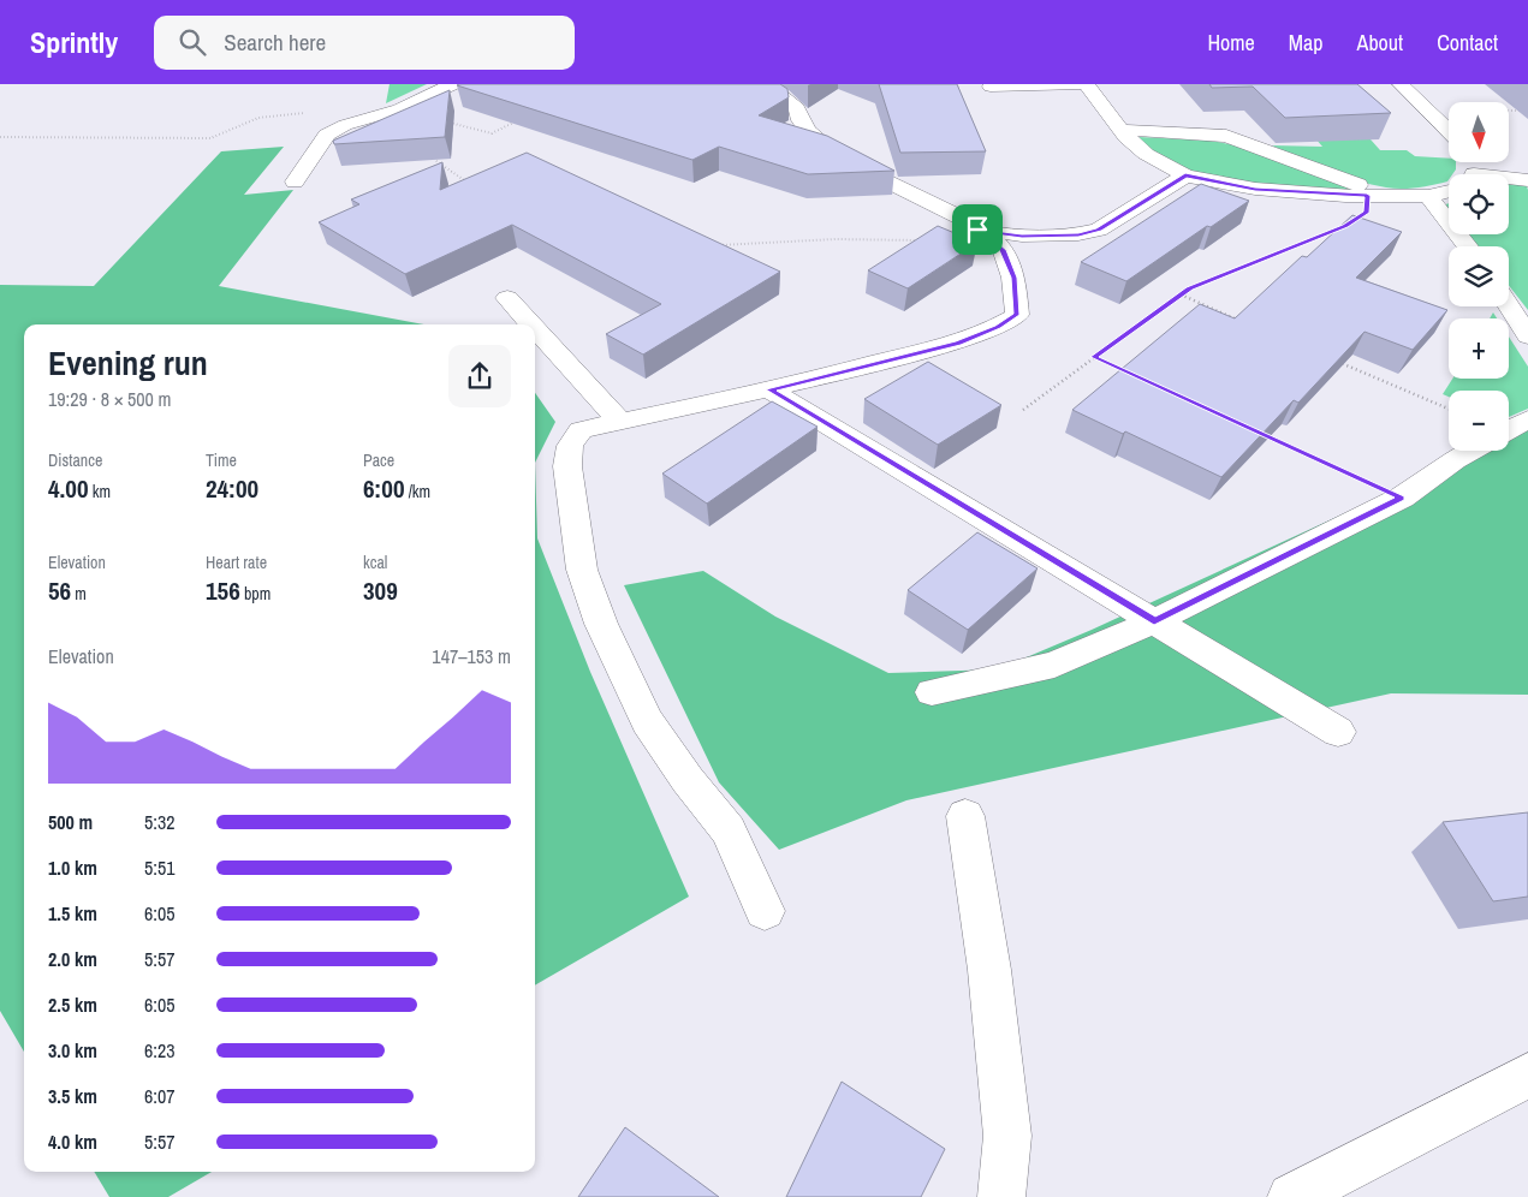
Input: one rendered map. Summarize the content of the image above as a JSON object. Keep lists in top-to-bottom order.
{
  "north": "bottom",
  "page": {
    "header": "Sprintly",
    "search": "Search here",
    "nav": [
      "Home",
      "Map",
      "About",
      "Contact"
    ],
    "map_buttons": ["+", "−"],
    "heading": ["Evening run", "19:29 · 8 × 500 m"],
    "stats": [
      ["Distance", "4.00 km"],
      ["Time", "24:00"],
      ["Pace", "6:00 /km"],
      ["Elevation", "56 m"],
      ["Heart rate", "156 bpm"],
      ["kcal", "309"]
    ],
    "chart": ["Elevation", "147–153 m"],
    "list": [
      {
        "name": "500 m",
        "note": "5:32"
      },
      {
        "name": "1.0 km",
        "note": "5:51"
      },
      {
        "name": "1.5 km",
        "note": "6:05"
      },
      {
        "name": "2.0 km",
        "note": "5:57"
      },
      {
        "name": "2.5 km",
        "note": "6:05"
      },
      {
        "name": "3.0 km",
        "note": "6:23"
      },
      {
        "name": "3.5 km",
        "note": "6:07"
      },
      {
        "name": "4.0 km",
        "note": "5:57"
      }
    ]
  }
}
